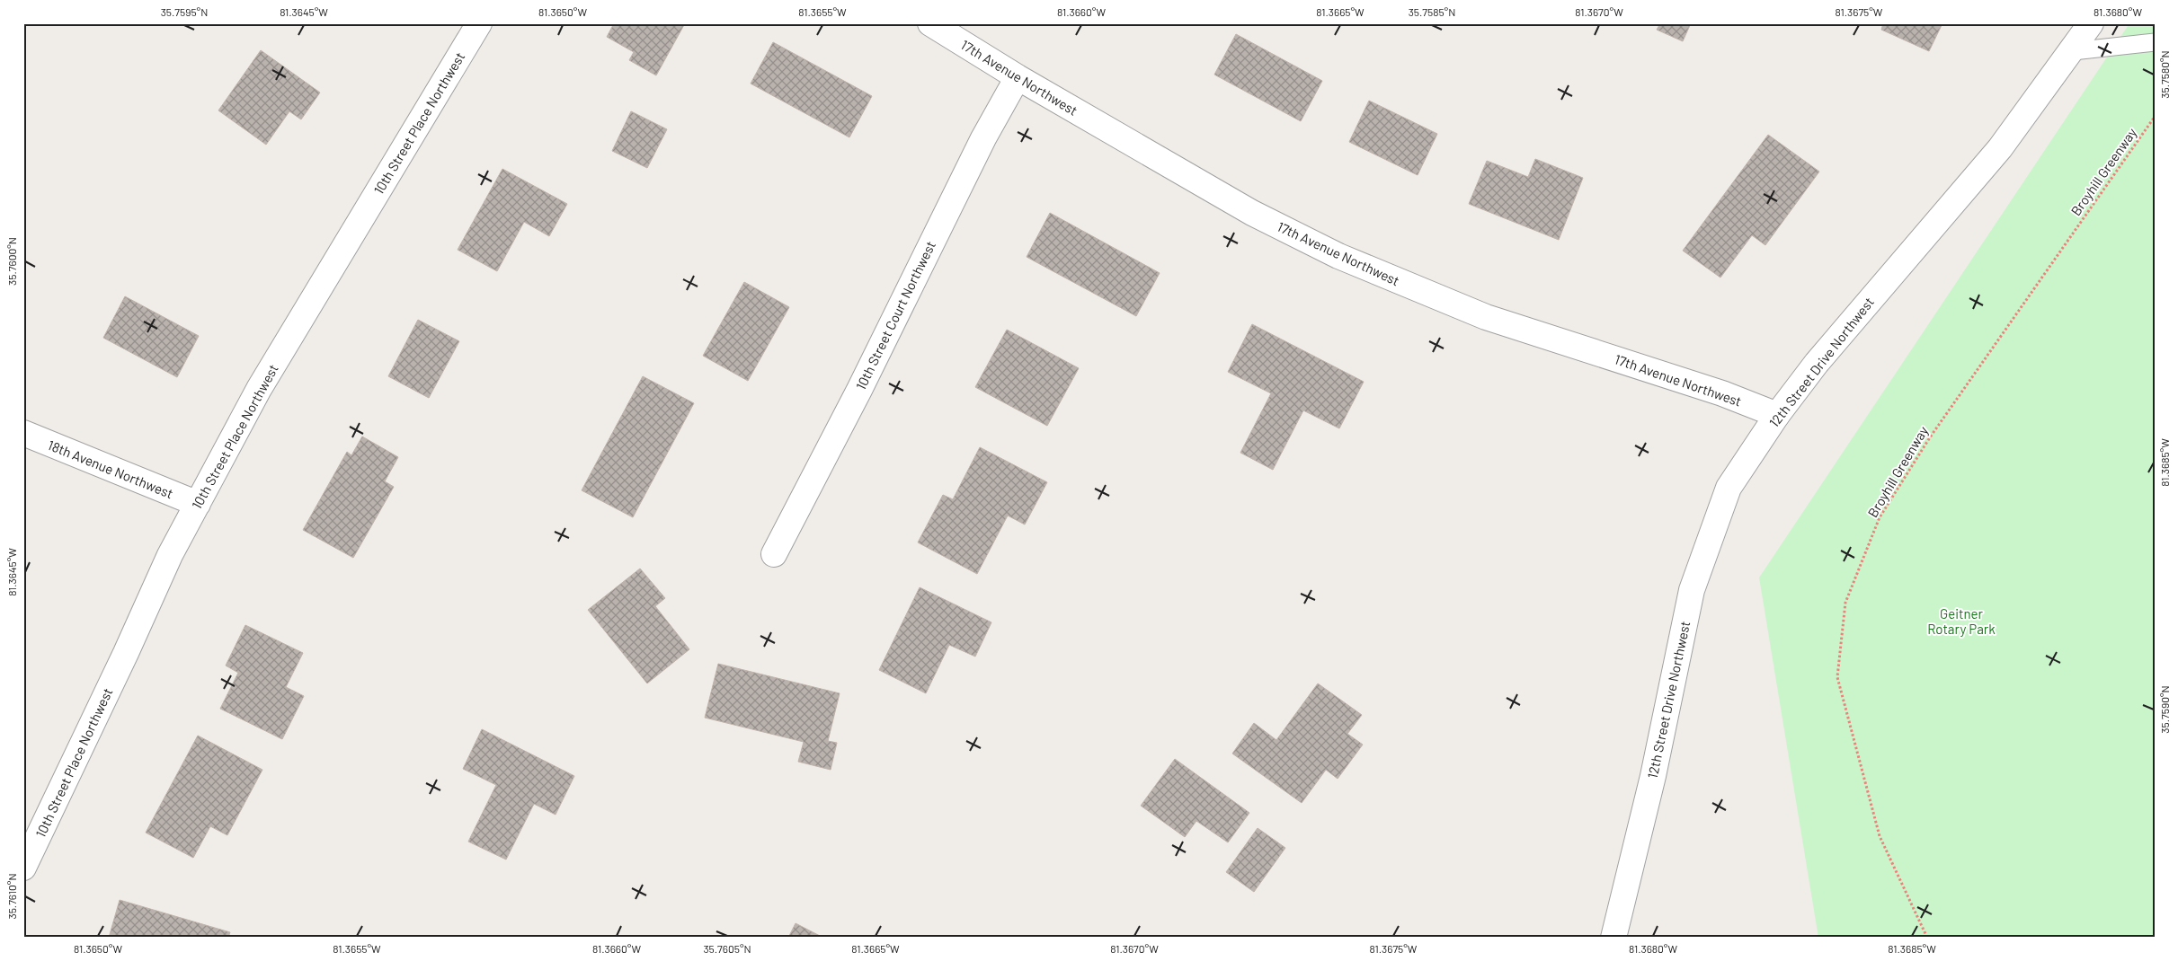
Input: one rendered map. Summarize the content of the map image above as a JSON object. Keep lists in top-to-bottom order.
{
  "streets": {
    "street": [
      "17th Avenue Northwest",
      "10th Street Place Northwest",
      "10th Street Court Northwest",
      "12th Street Drive Northwest",
      "18th Avenue Northwest"
    ],
    "path": ["Broyhill Greenway"]
  },
  "crossings": [
    ["17th Avenue Northwest", "10th Street Court Northwest"],
    ["17th Avenue Northwest", "12th Street Drive Northwest"],
    ["10th Street Place Northwest", "18th Avenue Northwest"]
  ],
  "parks": ["Geitner Rotary Park"],
  "coordinates": [
    "35.7595°N",
    "81.3645°W",
    "81.3650°W",
    "81.3655°W",
    "81.3660°W",
    "81.3665°W",
    "35.7585°N",
    "81.3670°W",
    "81.3675°W",
    "81.3680°W",
    "35.7580°N",
    "35.7600°N",
    "81.3685°W",
    "35.7590°N",
    "35.7610°N",
    "35.7605°N"
  ]
}
